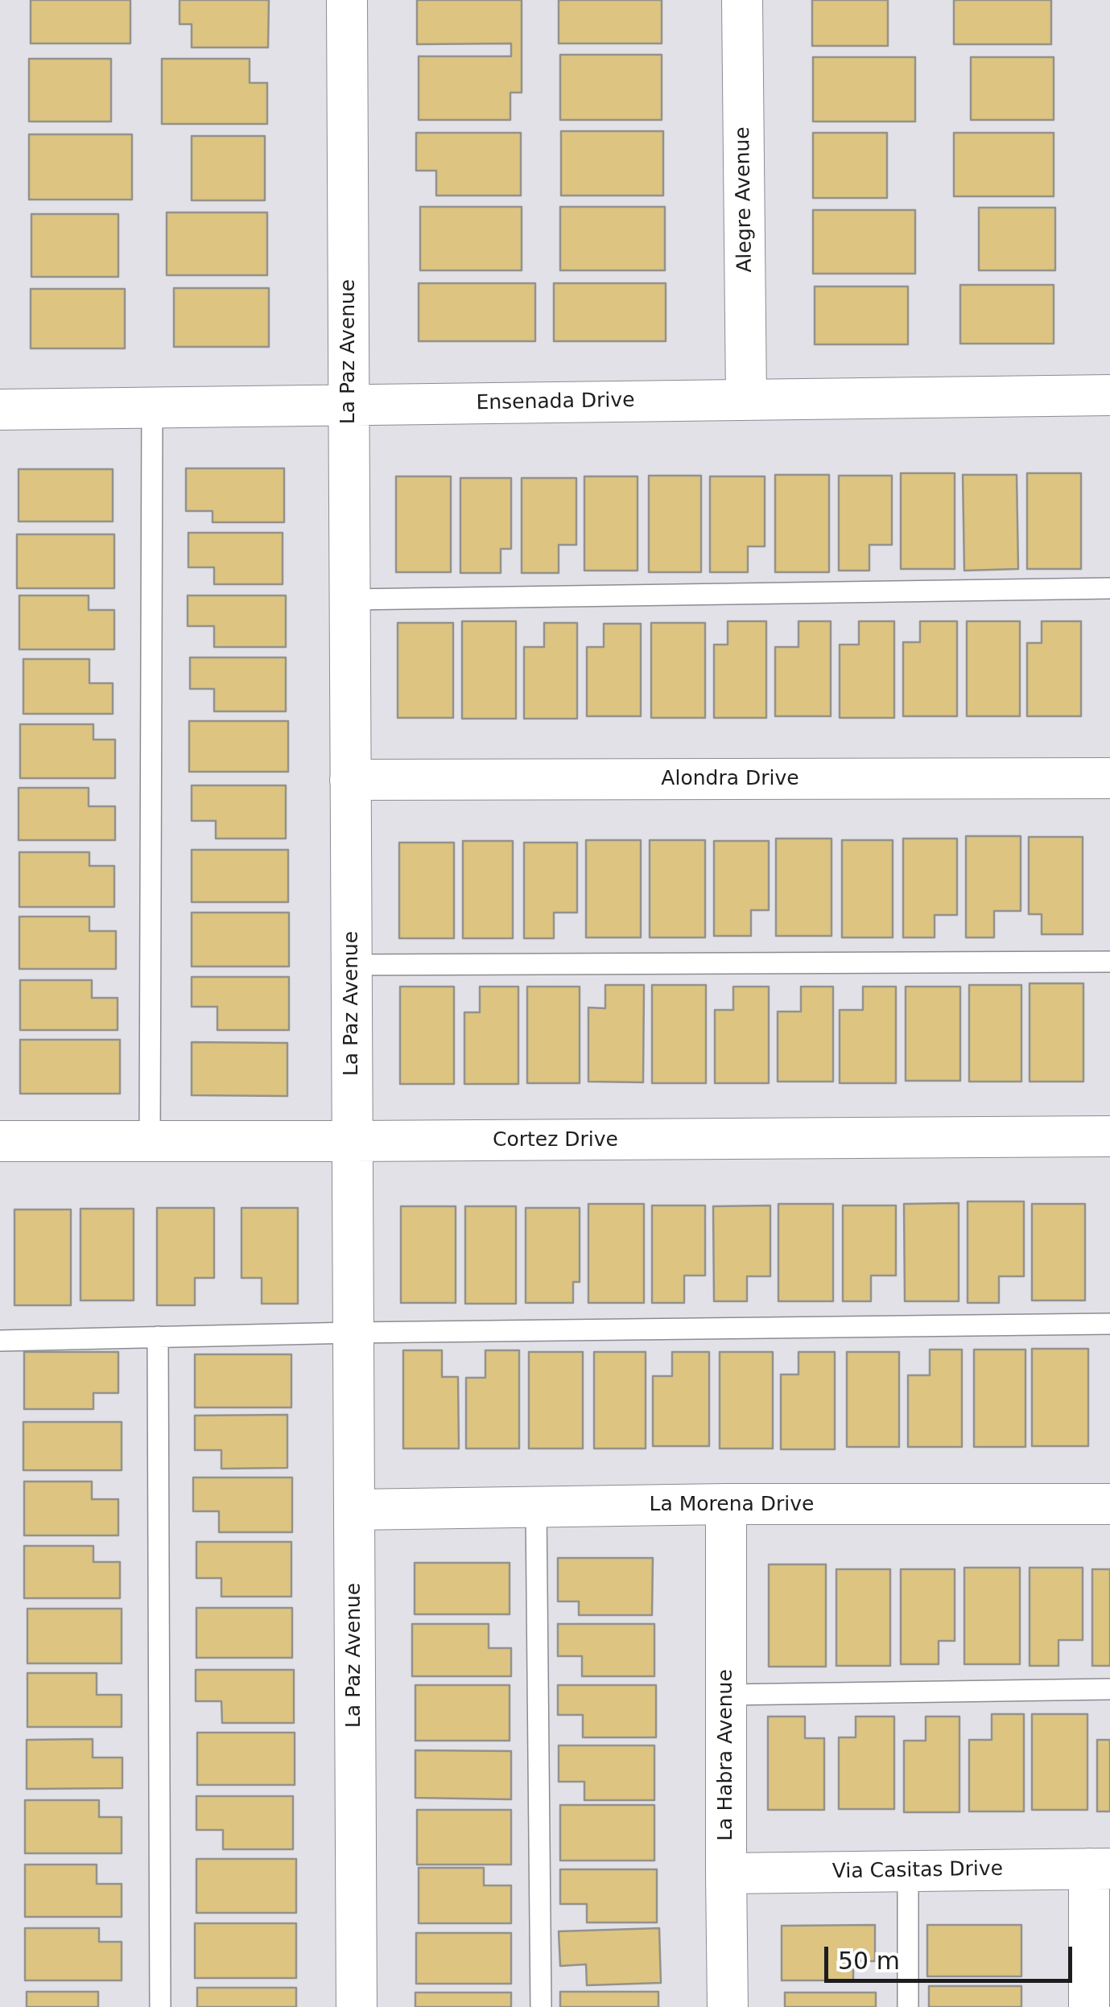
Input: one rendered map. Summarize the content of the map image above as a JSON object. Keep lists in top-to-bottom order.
{
  "streets": {
    "street": [
      "Alegre Avenue",
      "La Paz Avenue",
      "Ensenada Drive",
      "Alondra Drive",
      "Cortez Drive",
      "La Morena Drive",
      "La Habra Avenue",
      "Via Casitas Drive"
    ]
  },
  "crossings": [
    ["Alegre Avenue", "Ensenada Drive"],
    ["La Paz Avenue", "Ensenada Drive"],
    ["La Paz Avenue", "Alondra Drive"],
    ["La Paz Avenue", "Cortez Drive"],
    ["La Paz Avenue", "La Morena Drive"],
    ["La Morena Drive", "La Habra Avenue"],
    ["La Habra Avenue", "Via Casitas Drive"]
  ],
  "scale_bar": "50 m"
}
